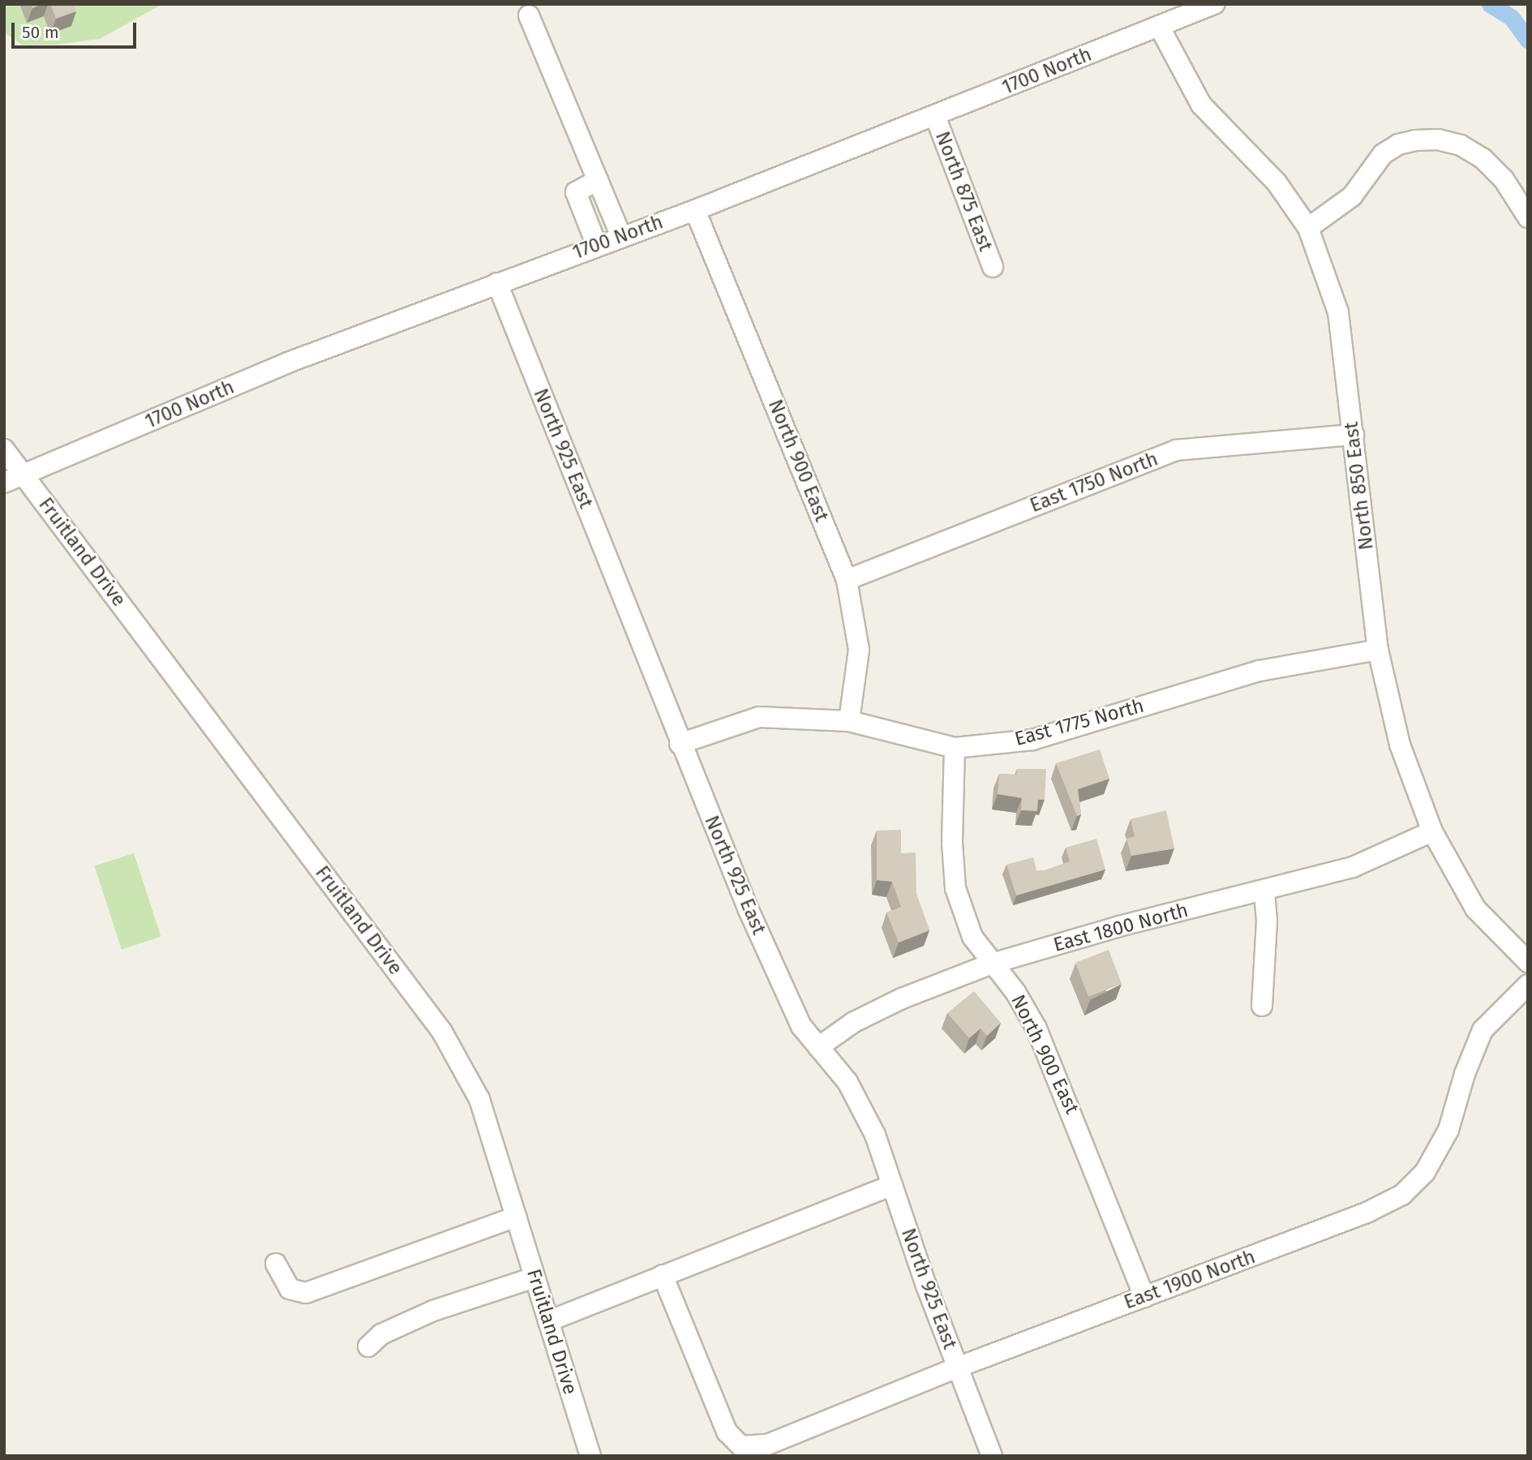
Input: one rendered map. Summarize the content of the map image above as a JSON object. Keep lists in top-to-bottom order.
{
  "streets": {
    "street": [
      "1700 North",
      "North 875 East",
      "North 925 East",
      "North 900 East",
      "East 1750 North",
      "North 850 East",
      "Fruitland Drive",
      "East 1775 North",
      "East 1800 North",
      "East 1900 North"
    ]
  },
  "crossings": [
    ["1700 North", "North 875 East"],
    ["1700 North", "North 925 East"],
    ["1700 North", "North 900 East"],
    ["1700 North", "North 850 East"],
    ["1700 North", "Fruitland Drive"],
    ["North 925 East", "East 1775 North"],
    ["North 925 East", "East 1800 North"],
    ["North 925 East", "East 1900 North"],
    ["North 900 East", "East 1750 North"],
    ["North 900 East", "East 1775 North"],
    ["North 900 East", "East 1800 North"],
    ["North 900 East", "East 1900 North"],
    ["East 1750 North", "North 850 East"],
    ["North 850 East", "East 1775 North"],
    ["North 850 East", "East 1800 North"]
  ],
  "scale_bar": "50 m"
}
